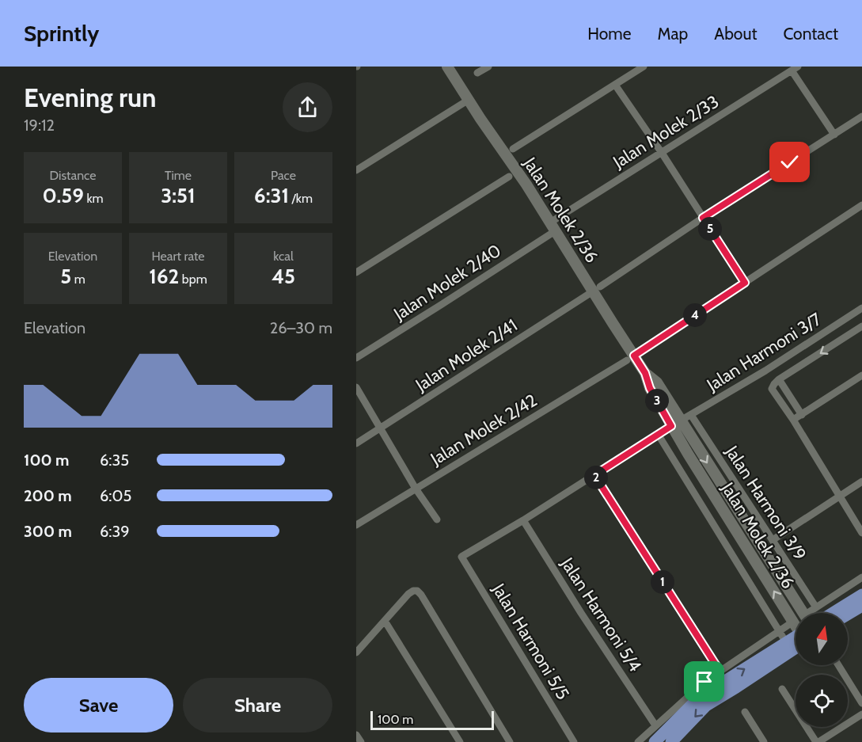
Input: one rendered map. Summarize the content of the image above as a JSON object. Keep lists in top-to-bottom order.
{
  "streets": {
    "street": [
      "Jalan Molek 2/33",
      "Jalan Molek 2/36",
      "Jalan Molek 2/40",
      "Jalan Harmoni 3/7",
      "Jalan Molek 2/41",
      "Jalan Molek 2/42",
      "Jalan Harmoni 3/9",
      "Jalan Harmoni 5/4",
      "Jalan Harmoni 5/5"
    ]
  },
  "crossings": [
    ["Jalan Molek 2/33", "Jalan Molek 2/36"],
    ["Jalan Molek 2/33", "Jalan Molek 2/40"],
    ["Jalan Molek 2/36", "Jalan Molek 2/40"],
    ["Jalan Molek 2/36", "Jalan Harmoni 3/7"],
    ["Jalan Molek 2/36", "Jalan Molek 2/41"],
    ["Jalan Molek 2/36", "Jalan Molek 2/42"],
    ["Jalan Harmoni 3/7", "Jalan Harmoni 3/9"],
    ["Jalan Harmoni 3/7", "Jalan Harmoni 5/4"],
    ["Jalan Harmoni 3/7", "Jalan Harmoni 5/5"]
  ],
  "scale_bar": "100 m",
  "north": "top",
  "page": {
    "header": "Sprintly",
    "nav": [
      "Home",
      "Map",
      "About",
      "Contact"
    ],
    "heading": ["Evening run", "19:12"],
    "stats": [
      ["Distance", "0.59 km"],
      ["Time", "3:51"],
      ["Pace", "6:31 /km"],
      ["Elevation", "5 m"],
      ["Heart rate", "162 bpm"],
      ["kcal", "45"]
    ],
    "pins": [
      "5",
      "4",
      "3",
      "2",
      "1"
    ],
    "chart": ["Elevation", "26–30 m"],
    "list": [
      {
        "name": "100 m",
        "note": "6:35"
      },
      {
        "name": "200 m",
        "note": "6:05"
      },
      {
        "name": "300 m",
        "note": "6:39"
      }
    ],
    "buttons": ["Save", "Share"],
    "scale": "100 m"
  }
}
